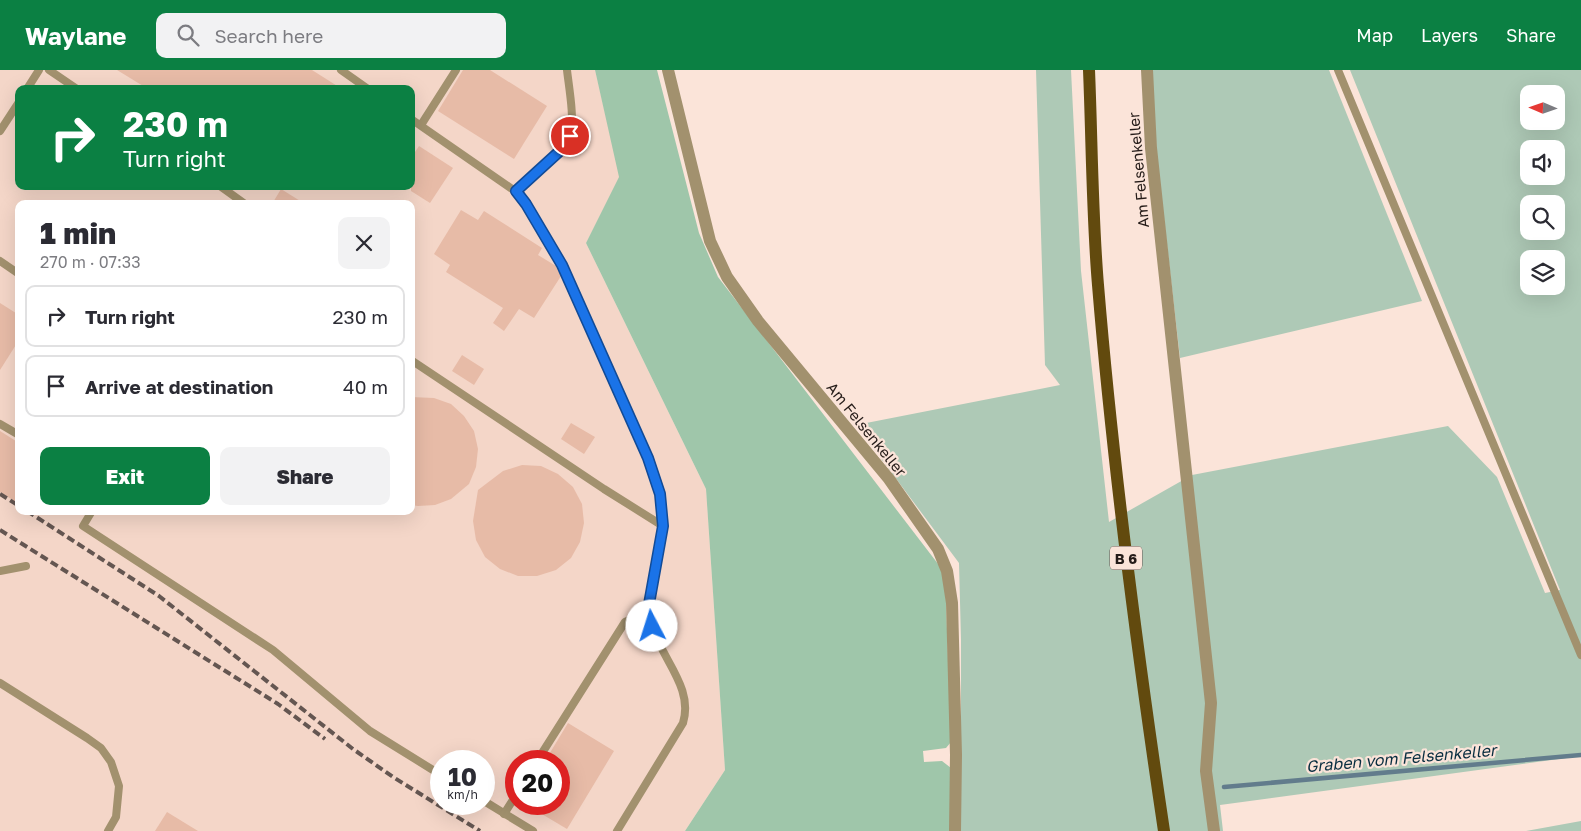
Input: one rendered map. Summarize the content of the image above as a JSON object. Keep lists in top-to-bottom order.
{
  "streets": {
    "main road": ["B 6"],
    "street": ["Am Felsenkeller"]
  },
  "water": ["Graben vom Felsenkeller"],
  "north": "left",
  "page": {
    "header": "Waylane",
    "search": "Search here",
    "nav": ["Map", "Layers", "Share"],
    "turn": ["230 m", "Turn right"],
    "heading": ["1 min", "270 m · 07:33"],
    "list": [
      {
        "name": "Turn right",
        "value": "230 m"
      },
      {
        "name": "Arrive at destination",
        "value": "40 m"
      }
    ],
    "buttons": ["Exit", "Share"],
    "speed": "10 km/h",
    "limit": "20"
  }
}
